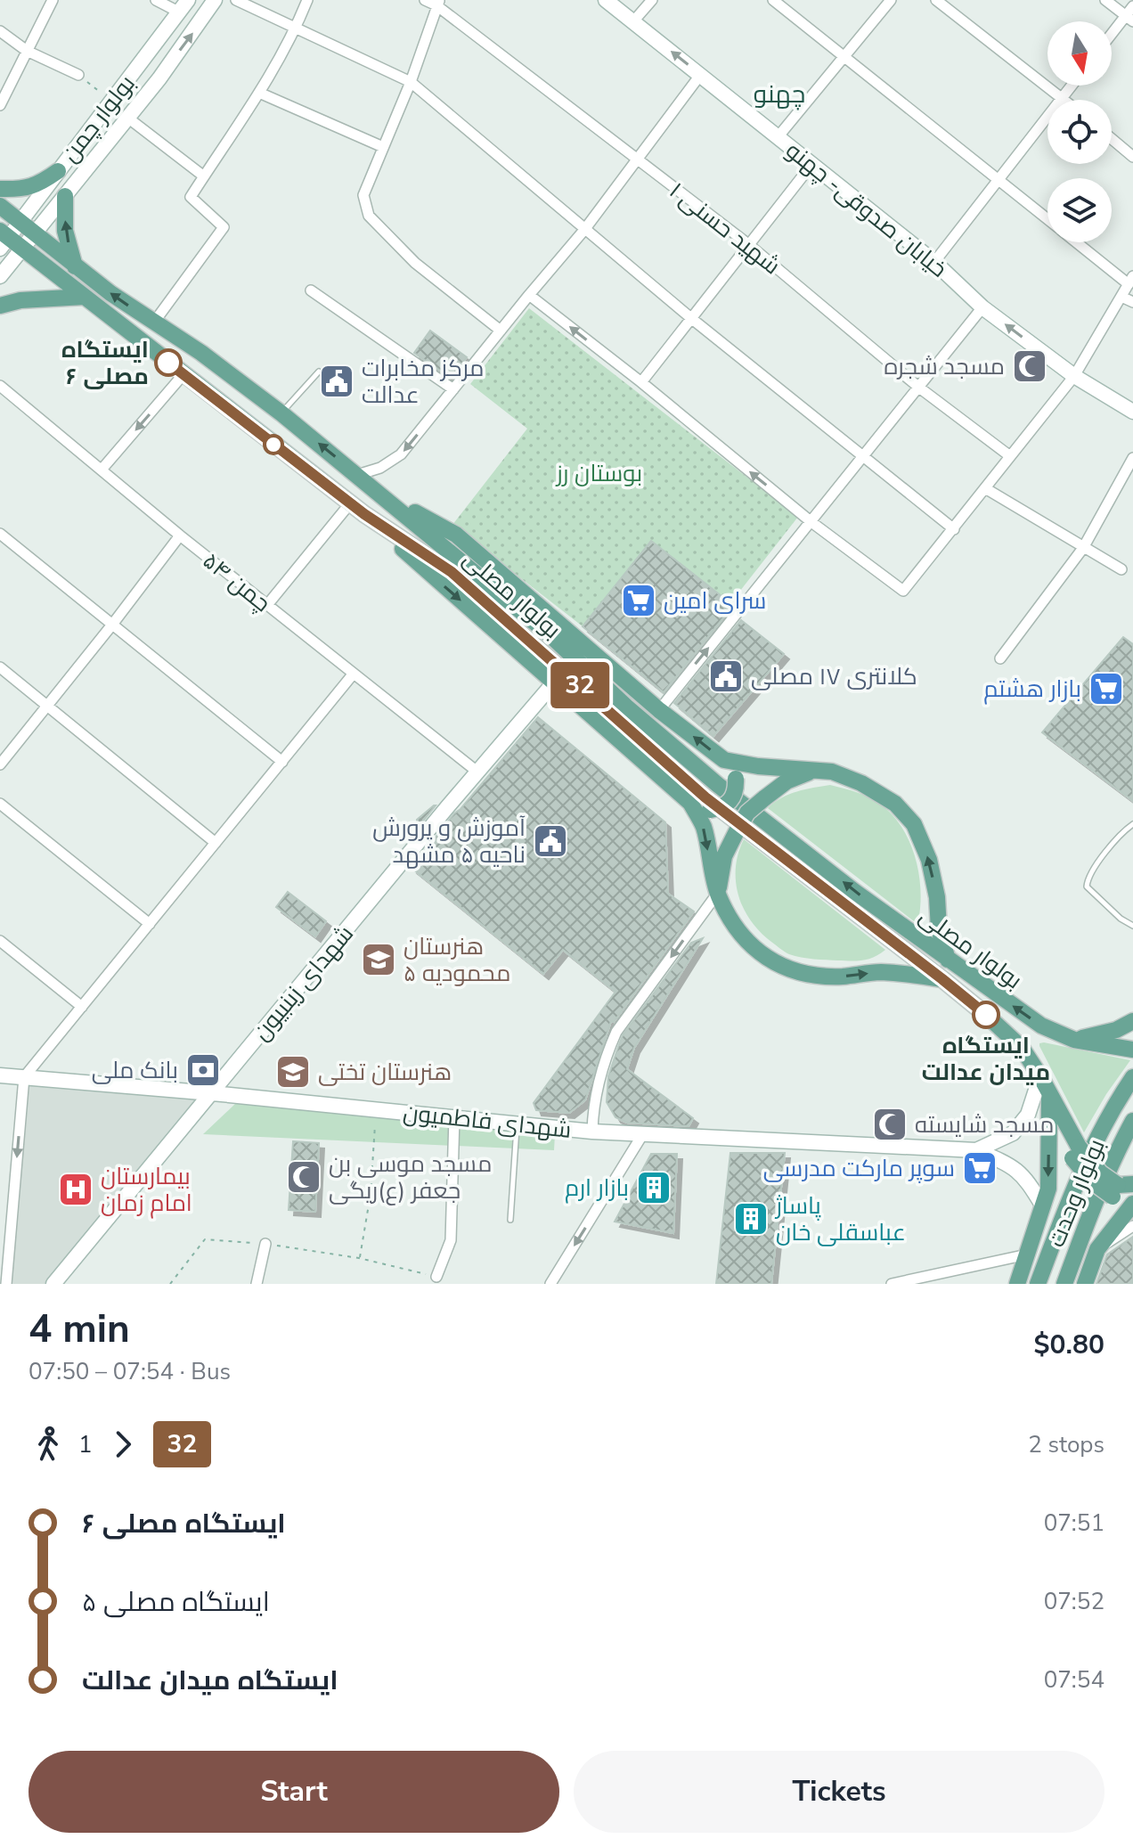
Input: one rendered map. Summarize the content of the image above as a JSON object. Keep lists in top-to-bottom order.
{
  "streets": {
    "main road": ["بولوار مصلی", "بولوار وحدت"],
    "street": [
      "بولوار چمن",
      "خیابان صدوقی- چهنو",
      "شهید حسنی ۱",
      "چمن ۵۴",
      "شهدای زینبیون",
      "شهدای فاطمیون"
    ]
  },
  "crossings": [
    ["بولوار چمن", "بولوار مصلی"],
    ["چمن ۵۴", "شهدای زینبیون"],
    ["بولوار مصلی", "شهدای فاطمیون"],
    ["شهدای زینبیون", "شهدای فاطمیون"]
  ],
  "districts": ["چهنو"],
  "parks": ["بوستان رز"],
  "places": {
    "other": ["ایستگاه مصلی ۶", "ایستگاه میدان عدالت"],
    "mosque": ["مسجد شجره", "مسجد شایسته", "مسجد موسی بن جعفر (ع)ریگی"],
    "public building": ["مرکز مخابرات عدالت", "کلانتری ۱۷ مصلی", "آموزش و پرورش ناحیه ۵ مشهد"],
    "supermarket": ["سرای امین", "بازار هشتم", "سوپر مارکت مدرسی"],
    "school or university": ["هنرستان محمودیه ۵", "هنرستان تختی"],
    "bank": ["بانک ملی"],
    "building": ["بازار ارم", "پاساژ عباسقلی خان"],
    "hospital": ["بیمارستان امام زمان"]
  },
  "lines": ["bus line 32"],
  "north": "bottom",
  "page": {
    "on_map": "32",
    "heading": ["4 min", "07:50 – 07:54 · Bus", "$0.80"],
    "legs": ["1", "32", "2 stops"],
    "list": [
      {
        "name": "ایستگاه مصلی ۶",
        "value": "07:51"
      },
      {
        "name": "ایستگاه مصلی ۵",
        "value": "07:52"
      },
      {
        "name": "ایستگاه میدان عدالت",
        "value": "07:54"
      }
    ],
    "buttons": ["Start", "Tickets"]
  }
}
